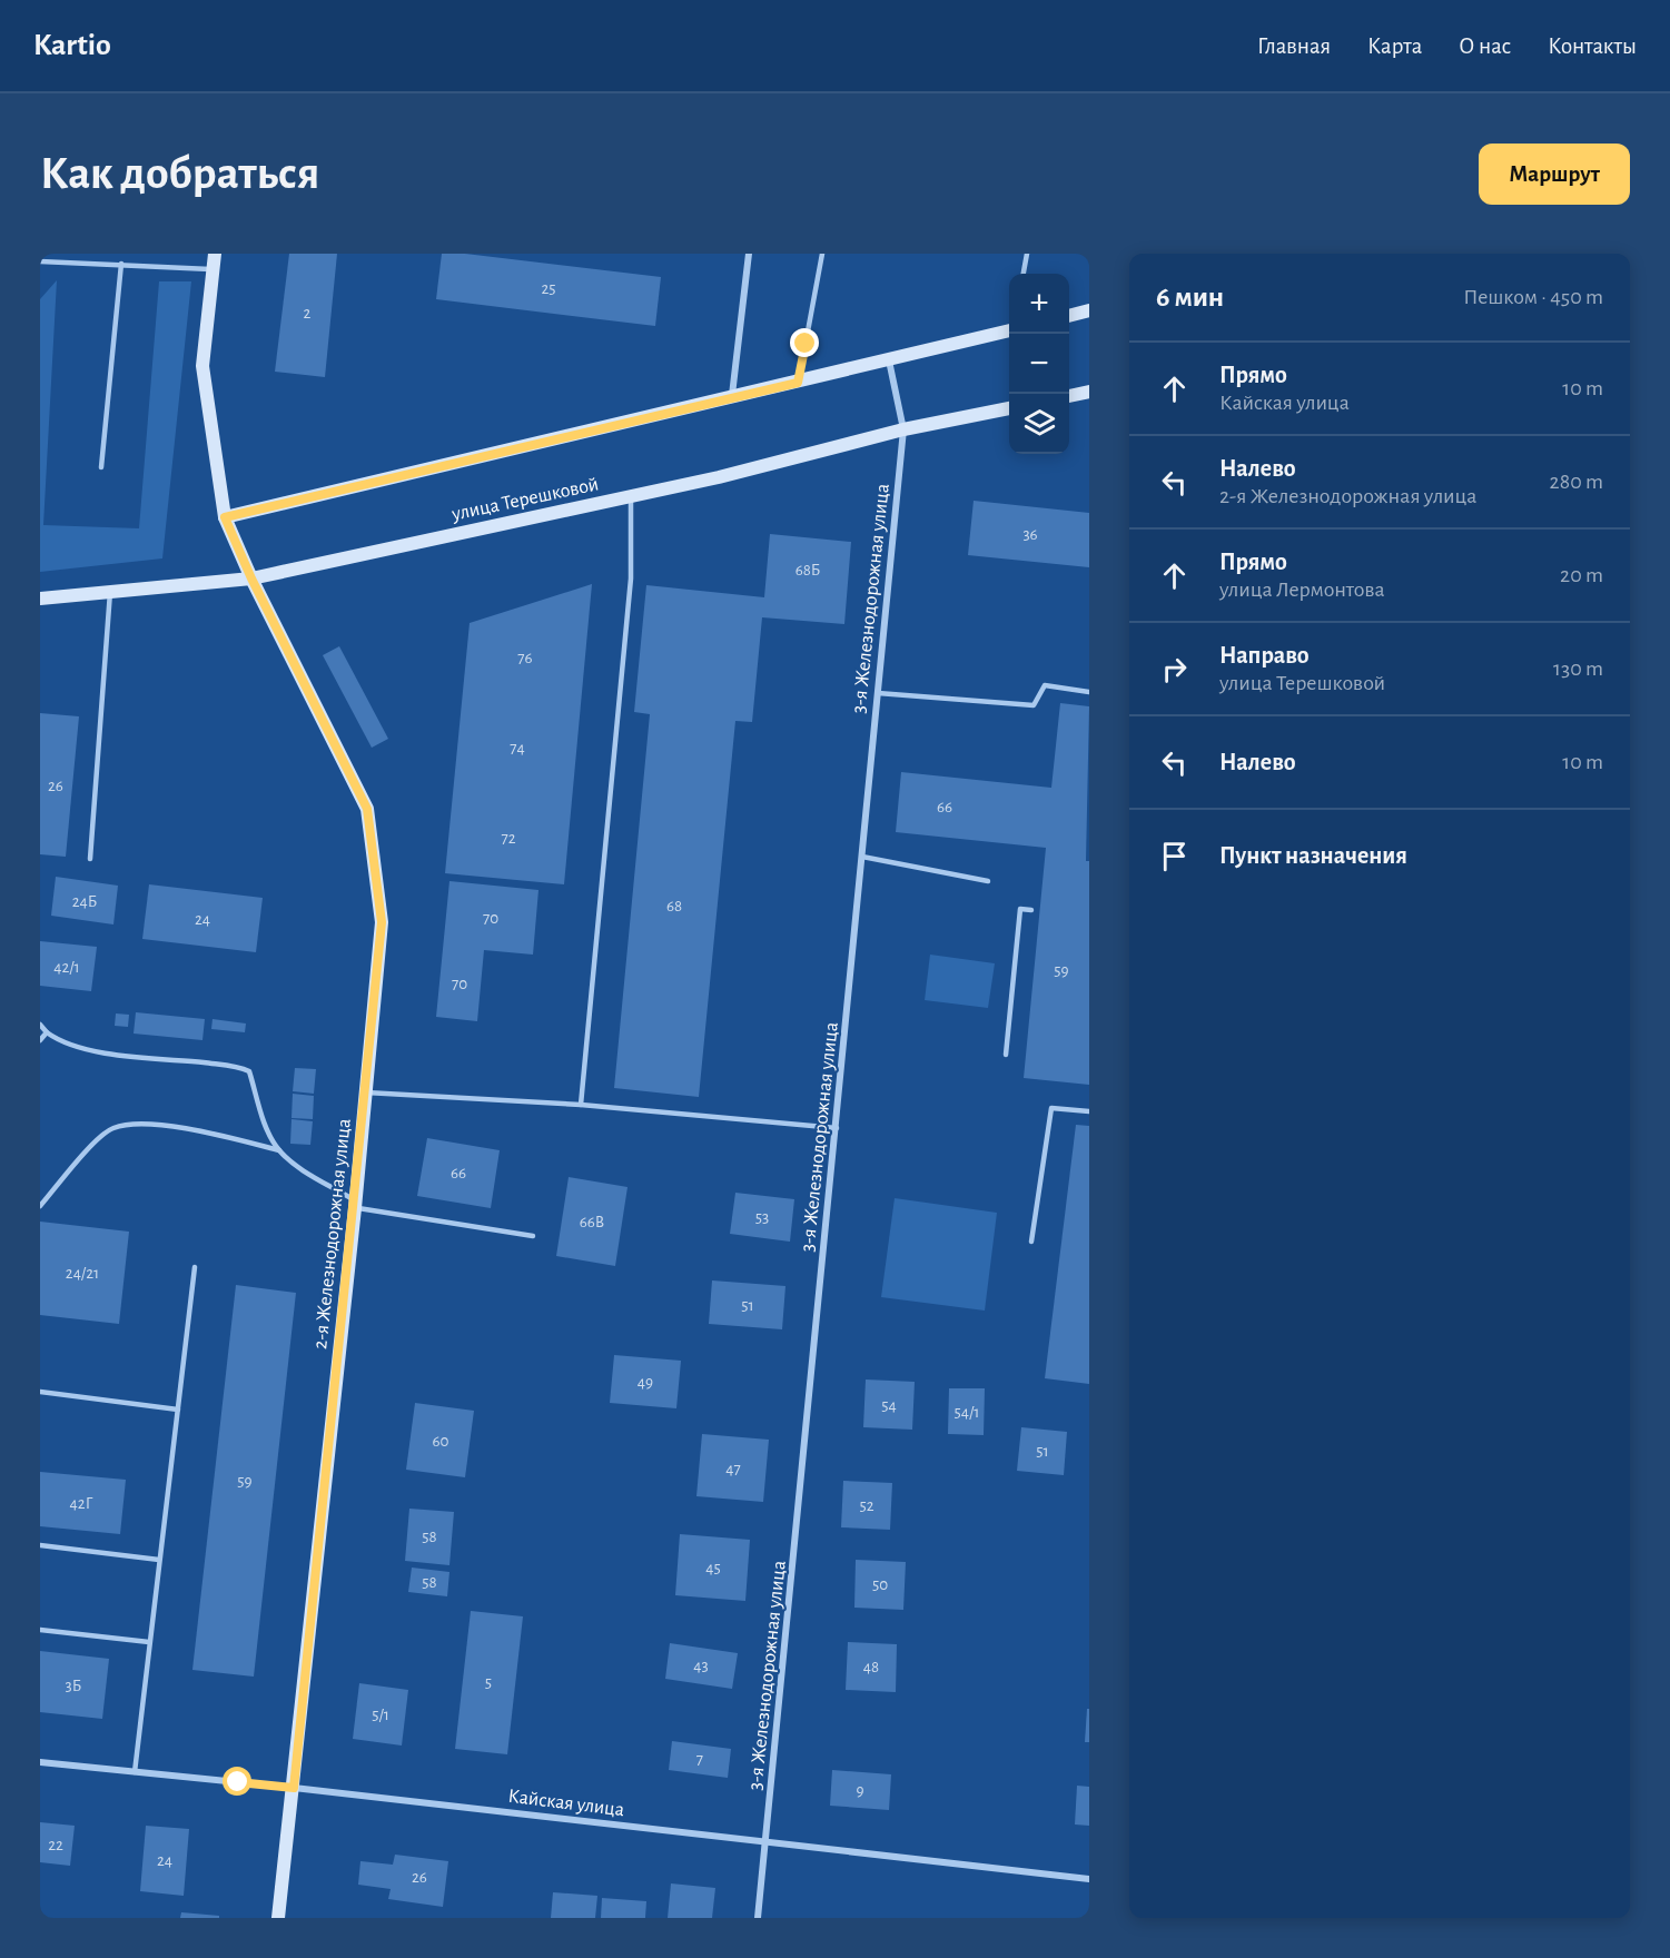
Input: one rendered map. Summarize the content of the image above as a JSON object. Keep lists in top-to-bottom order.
{
  "streets": {
    "street": [
      "улица Терешковой",
      "3-я Железнодорожная улица",
      "2-я Железнодорожная улица",
      "Кайская улица"
    ]
  },
  "crossings": [
    ["улица Терешковой", "3-я Железнодорожная улица"],
    ["улица Терешковой", "2-я Железнодорожная улица"],
    ["3-я Железнодорожная улица", "Кайская улица"],
    ["2-я Железнодорожная улица", "Кайская улица"]
  ],
  "house_numbers": [
    "25",
    "2",
    "36",
    "68Б",
    "76",
    "74",
    "26",
    "66",
    "72",
    "24Б",
    "68",
    "70",
    "24",
    "42/1",
    "59",
    "70",
    "66",
    "53",
    "66В",
    "24/21",
    "51",
    "49",
    "54",
    "54/1",
    "60",
    "51",
    "47",
    "59",
    "42Г",
    "52",
    "58",
    "45",
    "58",
    "50",
    "43",
    "48",
    "5",
    "3Б",
    "5/1",
    "7",
    "9",
    "22",
    "24",
    "26"
  ],
  "page": {
    "header": "Kartio",
    "nav": [
      "Главная",
      "Карта",
      "О нас",
      "Контакты"
    ],
    "buttons": "Маршрут",
    "title": "Как добраться",
    "heading": ["6 мин", "Пешком · 450 m"],
    "map_buttons": ["+", "−"],
    "list": [
      ["Прямо", "Кайская улица", "10 m"],
      ["Налево", "2-я Железнодорожная улица", "280 m"],
      ["Прямо", "улица Лермонтова", "20 m"],
      ["Направо", "улица Терешковой", "130 m"],
      ["Налево", "10 m"],
      "Пункт назначения"
    ]
  }
}
